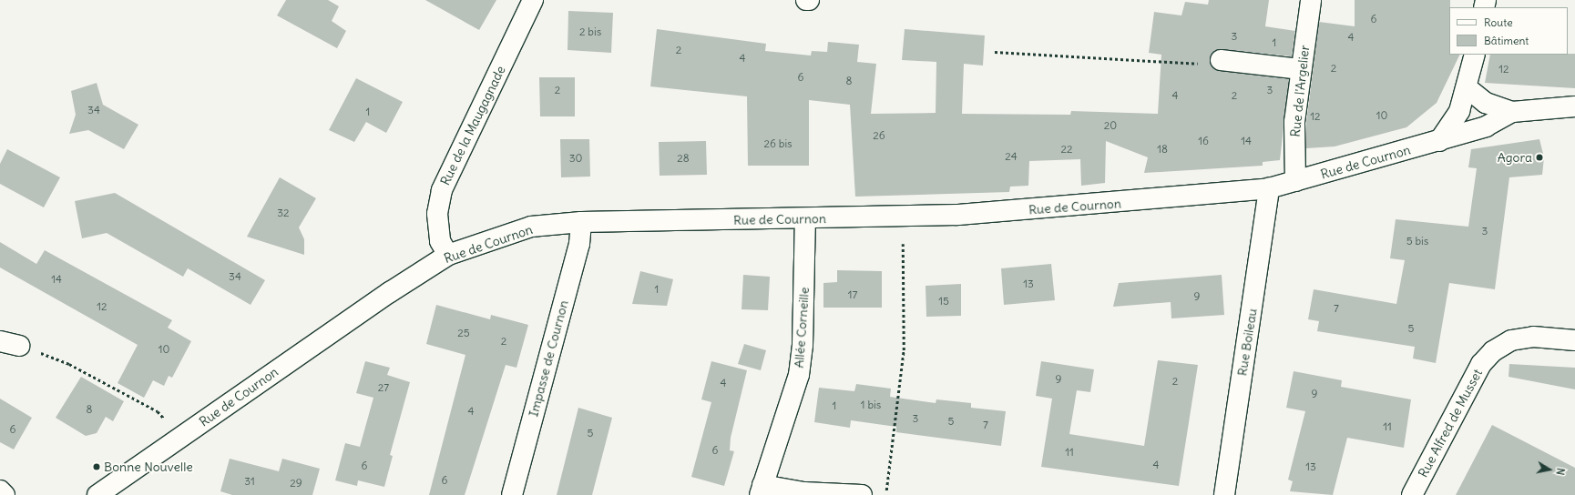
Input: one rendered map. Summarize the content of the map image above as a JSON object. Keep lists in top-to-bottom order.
{
  "streets": {
    "street": [
      "Rue de l'Argelier",
      "Rue de la Maugagnade",
      "Rue de Cournon",
      "Allée Corneille",
      "Rue Boileau",
      "Impasse de Cournon",
      "Rue Alfred de Musset"
    ]
  },
  "crossings": [
    ["Rue de l'Argelier", "Rue de Cournon"],
    ["Rue de la Maugagnade", "Rue de Cournon"],
    ["Rue de Cournon", "Allée Corneille"],
    ["Rue de Cournon", "Rue Boileau"],
    ["Rue de Cournon", "Impasse de Cournon"]
  ],
  "places": ["Agora", "Bonne Nouvelle"],
  "house_numbers": [
    "6",
    "2 bis",
    "3",
    "4",
    "1",
    "2",
    "4",
    "2",
    "12",
    "6",
    "8",
    "2",
    "3",
    "4",
    "2",
    "34",
    "1",
    "10",
    "12",
    "20",
    "26",
    "16",
    "14",
    "26 bis",
    "22",
    "18",
    "24",
    "30",
    "28",
    "32",
    "3",
    "5 bis",
    "34",
    "14",
    "13",
    "1",
    "17",
    "9",
    "15",
    "12",
    "7",
    "5",
    "25",
    "2",
    "10",
    "9",
    "2",
    "4",
    "27",
    "9",
    "1 bis",
    "1",
    "8",
    "4",
    "3",
    "5",
    "7",
    "11",
    "6",
    "5",
    "6",
    "11",
    "4",
    "6",
    "13",
    "6",
    "31",
    "29"
  ],
  "legend": ["Route", "Bâtiment"],
  "north": "right"
}
